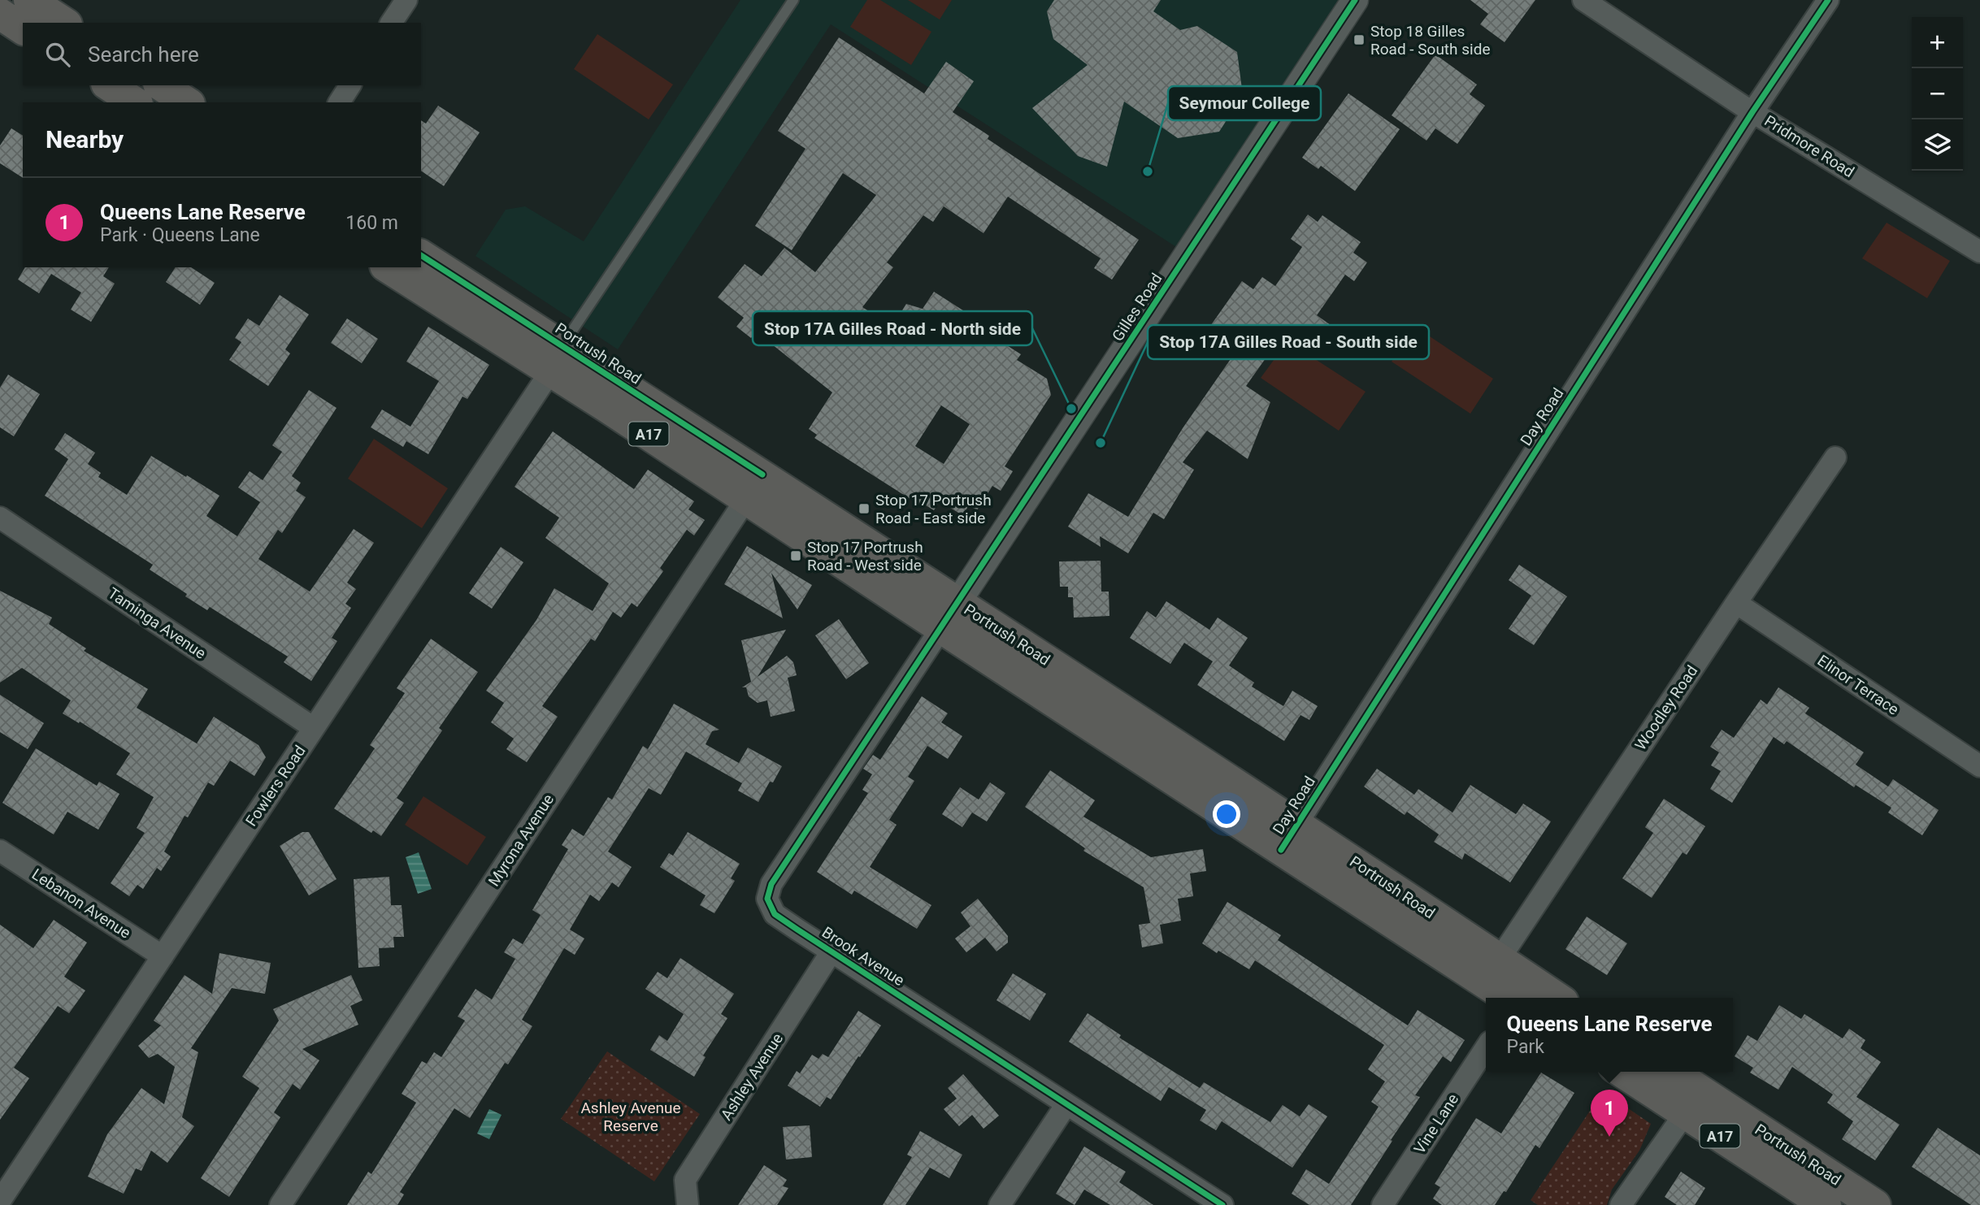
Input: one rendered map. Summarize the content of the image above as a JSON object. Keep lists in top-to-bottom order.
{
  "streets": {
    "highway": ["Portrush Road", "A17"],
    "street": [
      "Pridmore Road",
      "Gilles Road",
      "Day Road",
      "Taminga Avenue",
      "Elinor Terrace",
      "Woodley Road",
      "Fowlers Road",
      "Myrona Avenue",
      "Lebanon Avenue",
      "Brook Avenue",
      "Ashley Avenue",
      "Vine Lane"
    ]
  },
  "crossings": [
    ["Pridmore Road", "Day Road"],
    ["Gilles Road", "Portrush Road"],
    ["Gilles Road", "Brook Avenue"],
    ["Portrush Road", "Day Road"],
    ["Portrush Road", "Woodley Road"],
    ["Portrush Road", "Fowlers Road"],
    ["Portrush Road", "Myrona Avenue"],
    ["Portrush Road", "Brook Avenue"],
    ["Taminga Avenue", "Fowlers Road"],
    ["Elinor Terrace", "Woodley Road"],
    ["Fowlers Road", "Lebanon Avenue"],
    ["Brook Avenue", "Ashley Avenue"]
  ],
  "parks": ["Ashley Avenue Reserve"],
  "places": {
    "transit": ["Stop 18 Gilles Road - South side", "Stop 17 Portrush Road - East side", "Stop 17 Portrush Road - West side"],
    "other": ["Seymour College", "Stop 17A Gilles Road - North side", "Stop 17A Gilles Road - South side"]
  },
  "page": {
    "map_buttons": ["+", "−"],
    "search": "Search here",
    "heading": "Nearby",
    "list": [
      {
        "mark": "1",
        "name": "Queens Lane Reserve",
        "note": "Park · Queens Lane",
        "value": "160 m"
      }
    ],
    "popup": ["Queens Lane Reserve", "Park"],
    "pins": "1"
  }
}
